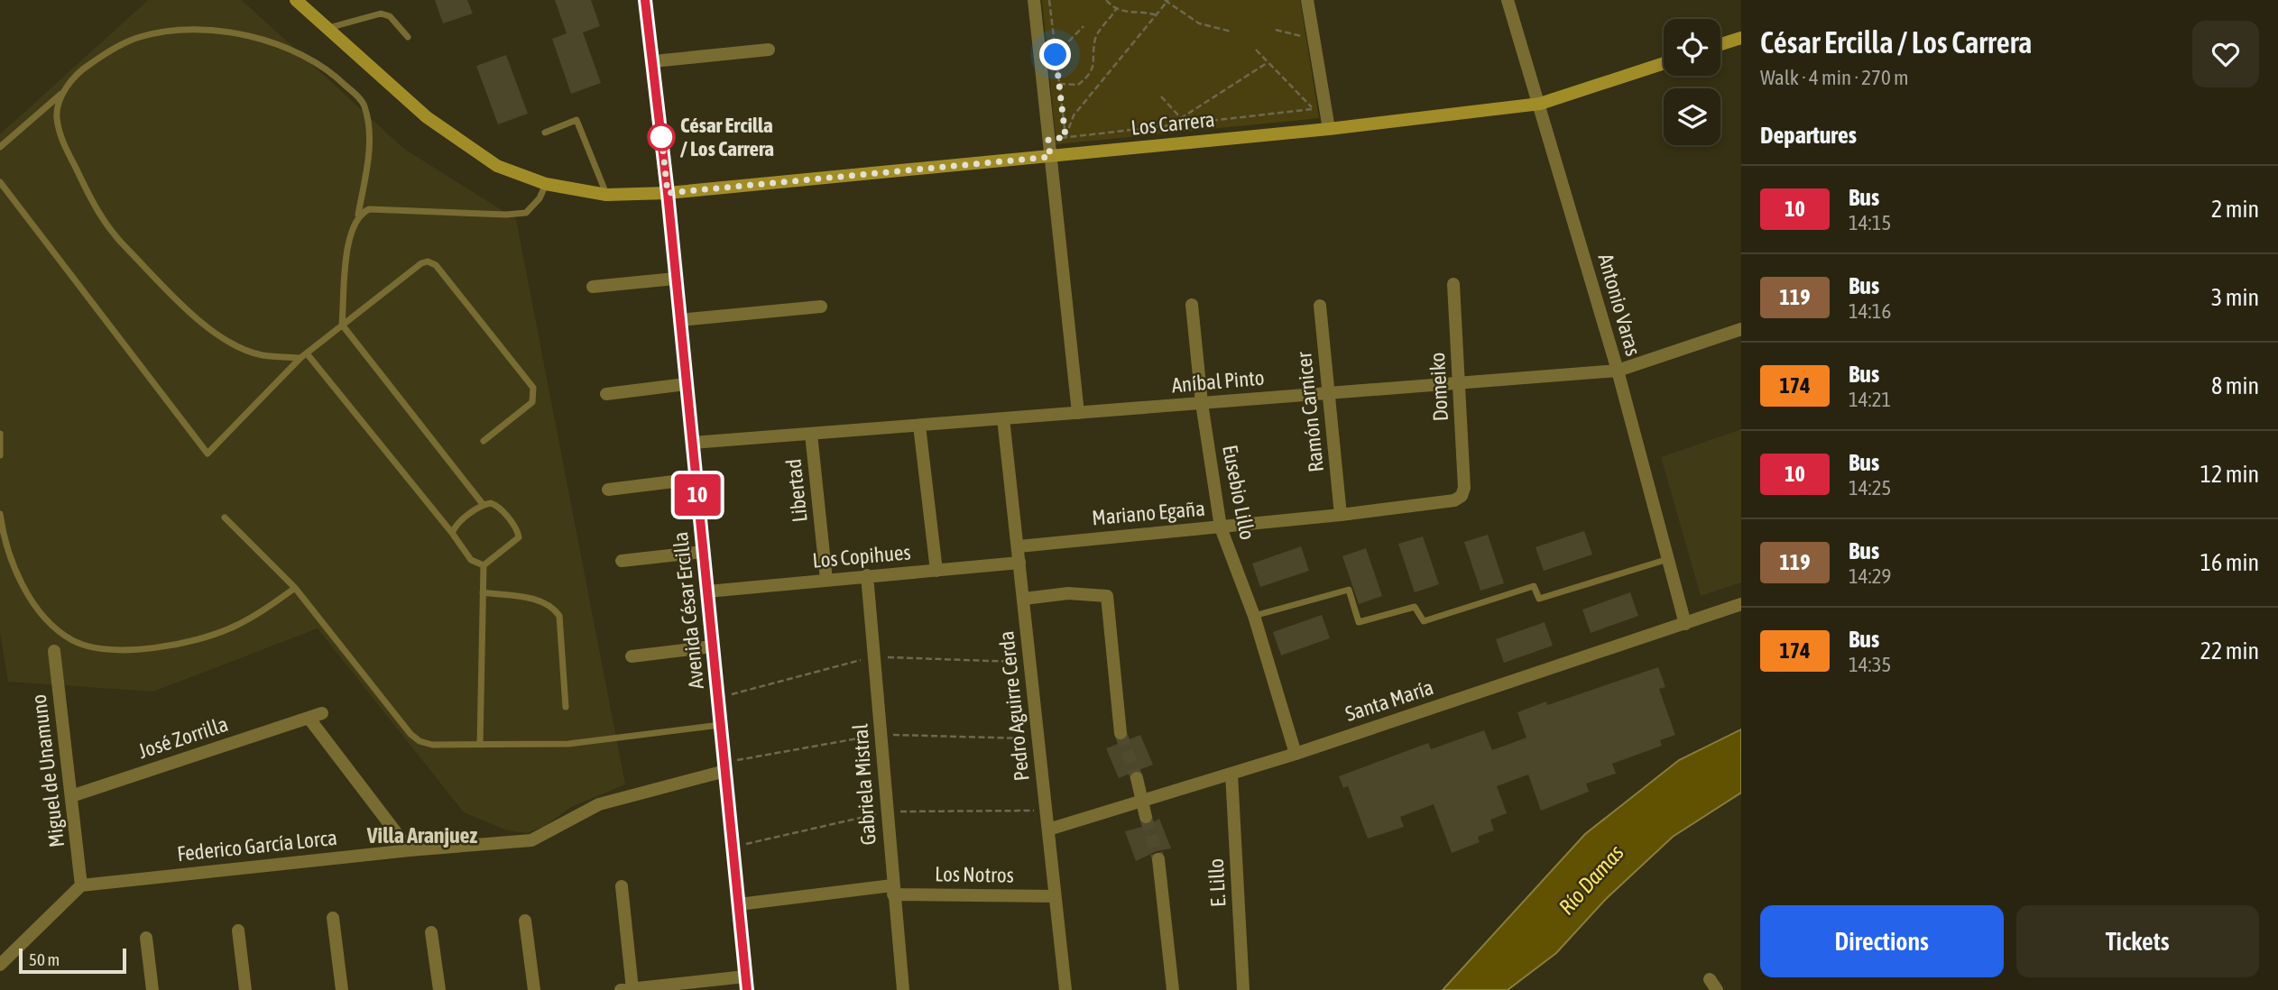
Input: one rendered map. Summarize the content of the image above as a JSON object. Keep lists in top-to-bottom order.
{
  "streets": {
    "main road": ["Los Carrera"],
    "street": [
      "Antonio Varas",
      "Aníbal Pinto",
      "Domeiko",
      "Ramón Carnicer",
      "Libertad",
      "Eusebio Lillo",
      "Mariano Egaña",
      "Los Copihues",
      "Avenida César Ercilla",
      "Santa María",
      "Pedro Aguirre Cerda",
      "José Zorrilla",
      "Miguel de Unamuno",
      "Gabriela Mistral",
      "Federico García Lorca",
      "Los Notros",
      "E. Lillo"
    ]
  },
  "crossings": [
    ["Los Carrera", "Antonio Varas"],
    ["Los Carrera", "Avenida César Ercilla"],
    ["Antonio Varas", "Aníbal Pinto"],
    ["Antonio Varas", "Santa María"],
    ["Aníbal Pinto", "Domeiko"],
    ["Aníbal Pinto", "Ramón Carnicer"],
    ["Aníbal Pinto", "Libertad"],
    ["Aníbal Pinto", "Eusebio Lillo"],
    ["Aníbal Pinto", "Avenida César Ercilla"],
    ["Aníbal Pinto", "Pedro Aguirre Cerda"],
    ["Domeiko", "Mariano Egaña"],
    ["Ramón Carnicer", "Mariano Egaña"],
    ["Libertad", "Los Copihues"],
    ["Eusebio Lillo", "Mariano Egaña"],
    ["Eusebio Lillo", "Santa María"],
    ["Mariano Egaña", "Pedro Aguirre Cerda"],
    ["Los Copihues", "Avenida César Ercilla"],
    ["Los Copihues", "Pedro Aguirre Cerda"],
    ["Los Copihues", "Gabriela Mistral"],
    ["Avenida César Ercilla", "Federico García Lorca"],
    ["Avenida César Ercilla", "Los Notros"],
    ["Santa María", "Pedro Aguirre Cerda"],
    ["Santa María", "E. Lillo"],
    ["Pedro Aguirre Cerda", "Los Notros"],
    ["José Zorrilla", "Miguel de Unamuno"],
    ["Miguel de Unamuno", "Federico García Lorca"],
    ["Gabriela Mistral", "Los Notros"]
  ],
  "districts": ["Villa Aranjuez"],
  "water": ["Río Damas"],
  "places": ["César Ercilla / Los Carrera"],
  "lines": ["bus line 10"],
  "scale_bar": "50 m",
  "page": {
    "on_map": "10",
    "heading": [
      ["César Ercilla / Los Carrera", "Walk · 4 min · 270 m"],
      "Departures"
    ],
    "list": [
      {
        "mark": "10",
        "name": "Bus",
        "note": "14:15",
        "value": "2 min"
      },
      {
        "mark": "119",
        "name": "Bus",
        "note": "14:16",
        "value": "3 min"
      },
      {
        "mark": "174",
        "name": "Bus",
        "note": "14:21",
        "value": "8 min"
      },
      {
        "mark": "10",
        "name": "Bus",
        "note": "14:25",
        "value": "12 min"
      },
      {
        "mark": "119",
        "name": "Bus",
        "note": "14:29",
        "value": "16 min"
      },
      {
        "mark": "174",
        "name": "Bus",
        "note": "14:35",
        "value": "22 min"
      }
    ],
    "buttons": ["Directions", "Tickets"],
    "scale": "50 m"
  }
}
